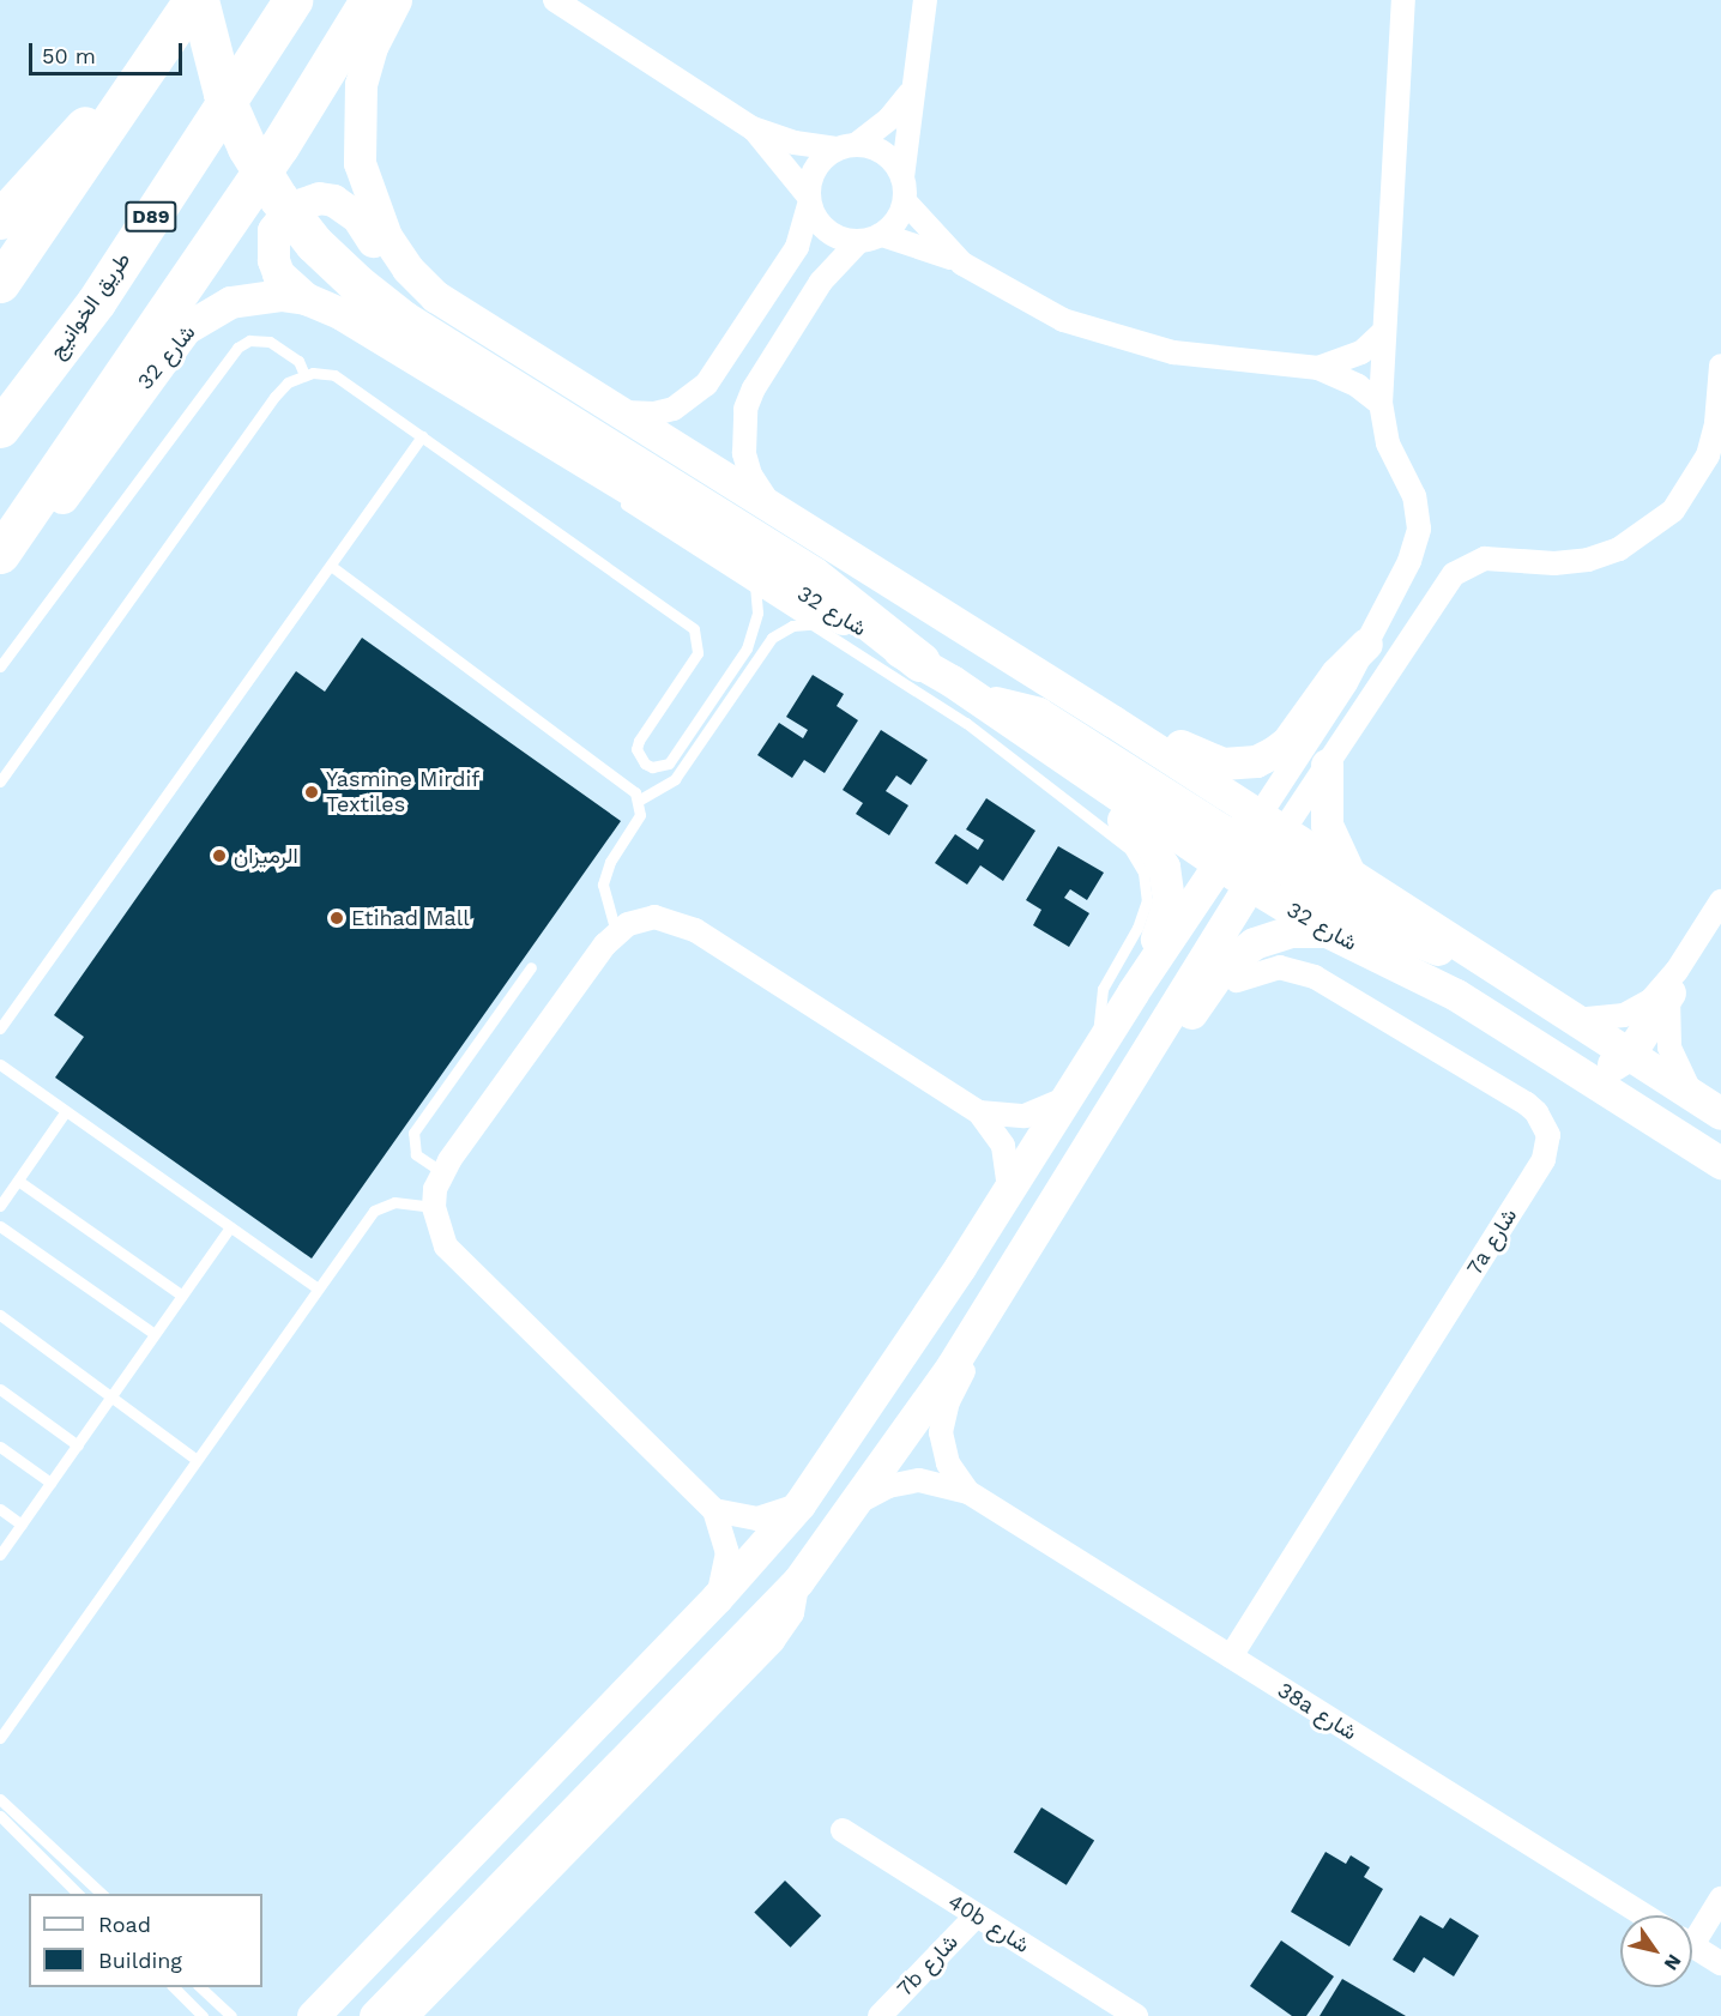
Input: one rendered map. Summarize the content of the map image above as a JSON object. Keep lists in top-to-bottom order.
{
  "streets": {
    "highway": ["D89", "طريق الخوانيج"],
    "street": [
      "شارع 32",
      "7a شارع",
      "38a شارع",
      "40b شارع",
      "7b شارع"
    ]
  },
  "crossings": [
    ["7a شارع", "38a شارع"],
    ["40b شارع", "7b شارع"]
  ],
  "places": ["Yasmine Mirdif Textiles", "الرميزان", "Etihad Mall"],
  "legend": ["Road", "Building"],
  "scale_bar": "50 m",
  "north": "bottom right"
}
